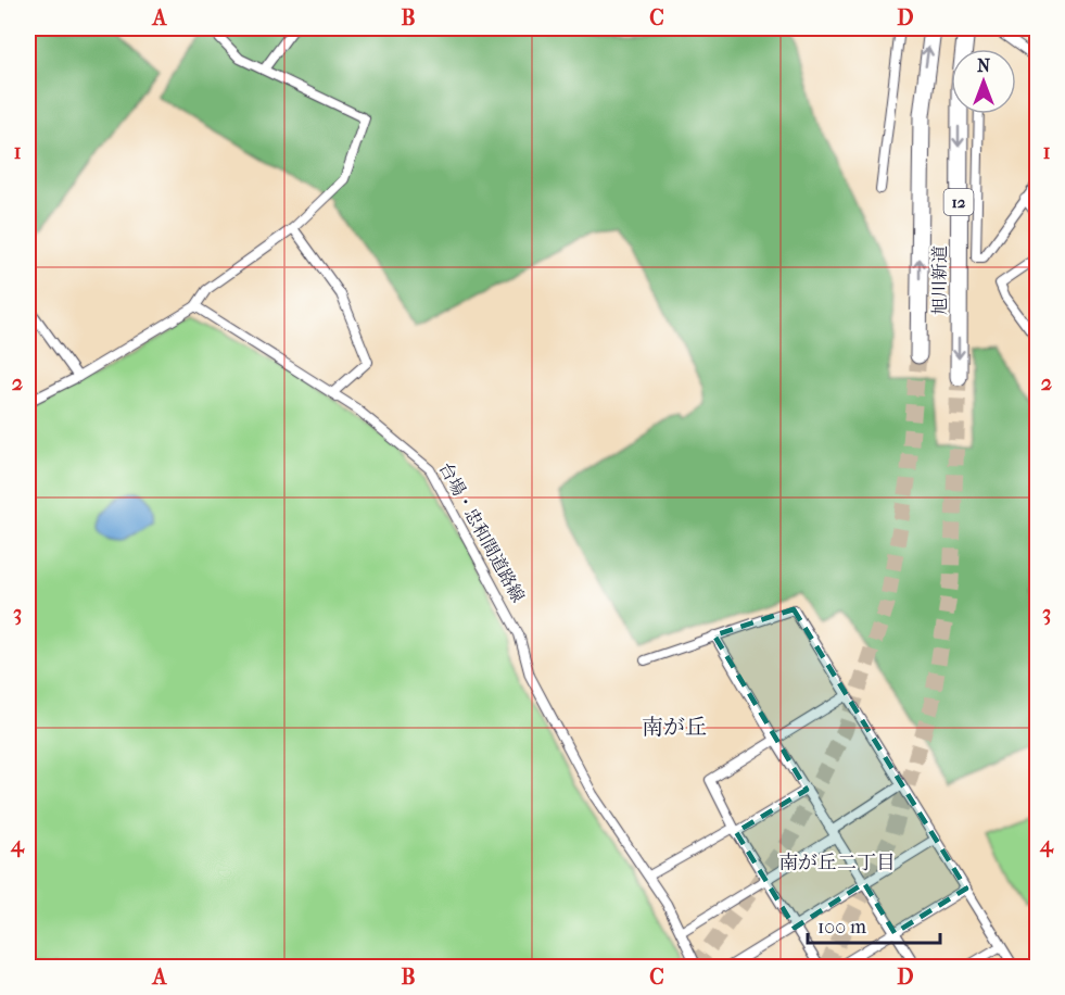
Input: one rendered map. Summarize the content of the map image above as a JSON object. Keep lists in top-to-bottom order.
{
  "streets": {
    "highway": ["12", "旭川新道"],
    "street": ["台場・忠和間道路線"]
  },
  "districts": ["南が丘", "南が丘二丁目"],
  "scale_bar": "100 m",
  "north": "top",
  "grid": {
    "columns": [
      "A",
      "B",
      "C",
      "D"
    ],
    "rows": [
      "1",
      "2",
      "3",
      "4"
    ]
  }
}
